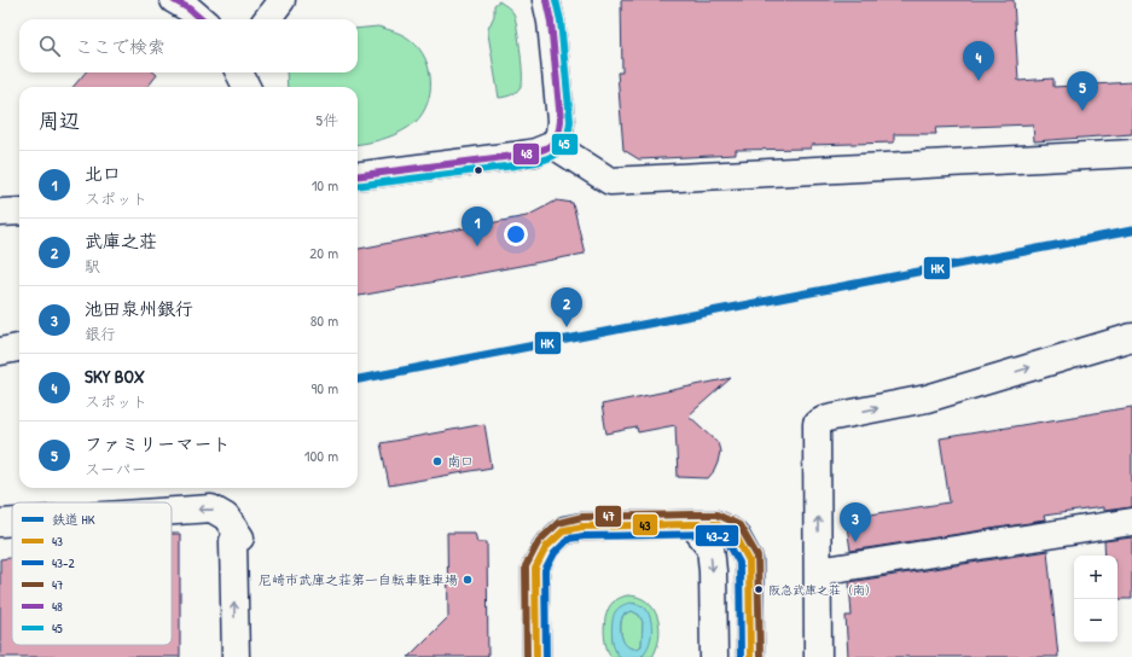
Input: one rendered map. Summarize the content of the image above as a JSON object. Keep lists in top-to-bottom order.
{
  "places": ["南口", "尼崎市武庫之荘第一自転車駐車場", "阪急武庫之荘（南）"],
  "lines": [
    "transit line 48",
    "transit line 45",
    "rail line HK",
    "transit line 47",
    "transit line 43",
    "transit line 43-2"
  ],
  "legend": [
    "鉄道 HK",
    "43",
    "43-2",
    "47",
    "48",
    "45"
  ],
  "page": {
    "search": "ここで検索",
    "pins": [
      "4",
      "5",
      "1",
      "2",
      "3"
    ],
    "heading": ["周辺", "5件"],
    "list": [
      {
        "mark": "1",
        "name": "北口",
        "note": "スポット",
        "value": "10 m"
      },
      {
        "mark": "2",
        "name": "武庫之荘",
        "note": "駅",
        "value": "20 m"
      },
      {
        "mark": "3",
        "name": "池田泉州銀行",
        "note": "銀行",
        "value": "80 m"
      },
      {
        "mark": "4",
        "name": "SKY BOX",
        "note": "スポット",
        "value": "90 m"
      },
      {
        "mark": "5",
        "name": "ファミリーマート",
        "note": "スーパー",
        "value": "100 m"
      }
    ],
    "map_buttons": ["+", "−"]
  }
}
